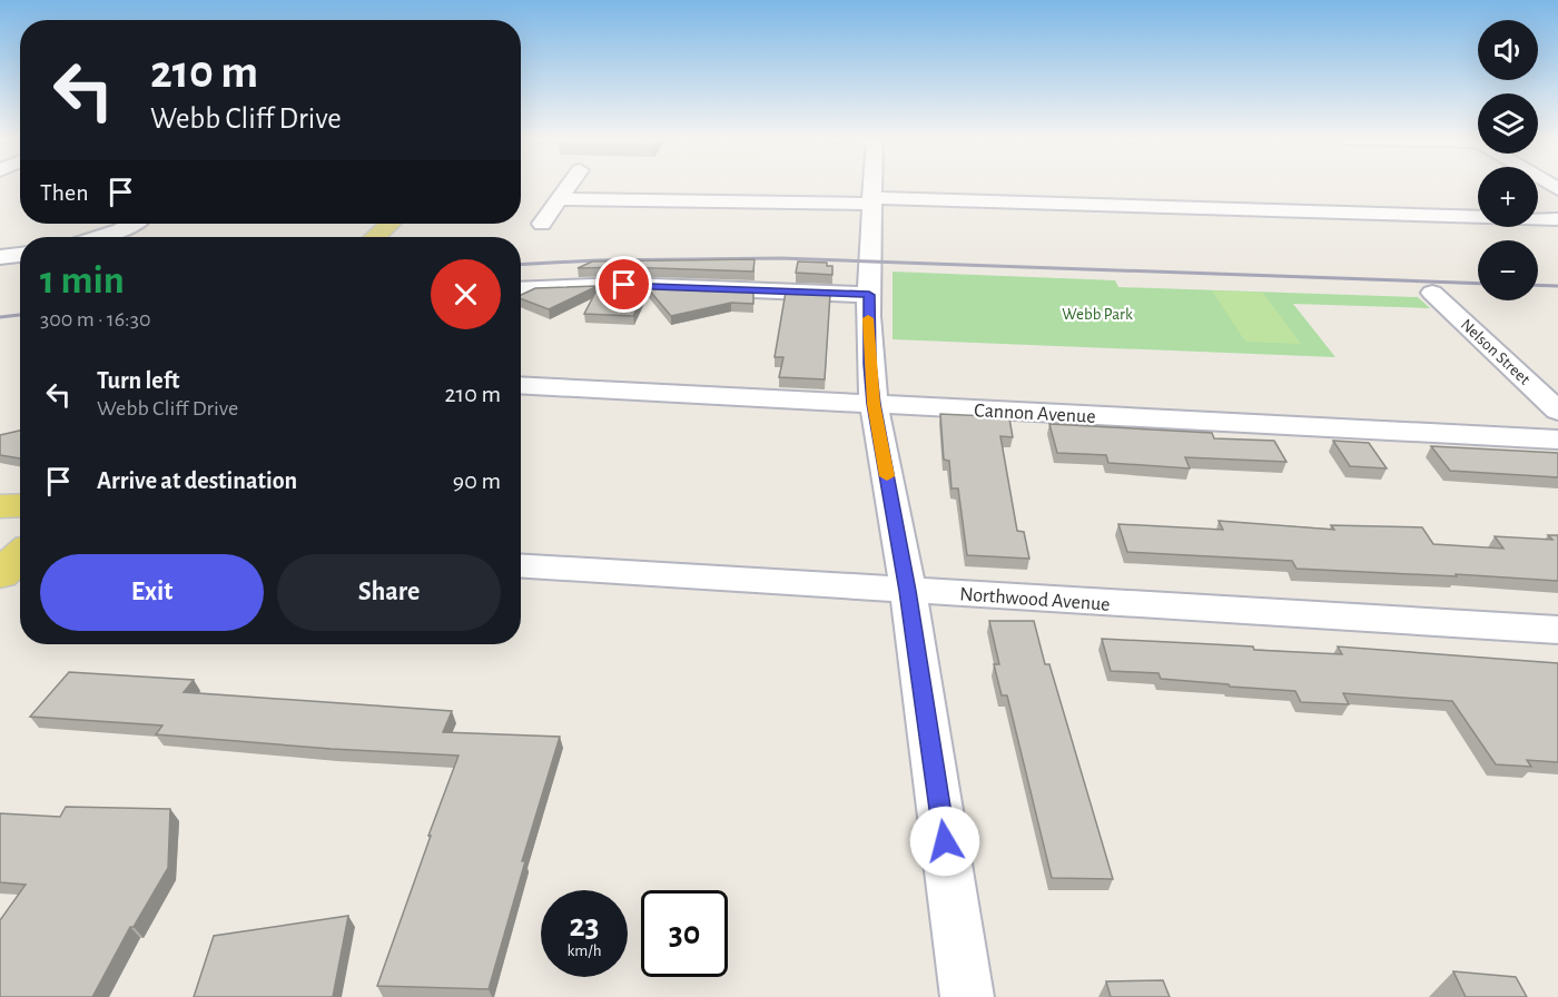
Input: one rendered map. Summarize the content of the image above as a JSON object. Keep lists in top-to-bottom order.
{
  "streets": {
    "street": ["Nelson Street", "Cannon Avenue", "Northwood Avenue"]
  },
  "parks": ["Webb Park"],
  "page": {
    "map_buttons": ["+", "−"],
    "turn": ["210 m", "Webb Cliff Drive"],
    "then": "Then",
    "heading": ["1 min", "300 m · 16:30"],
    "list": [
      {
        "name": "Turn left",
        "note": "Webb Cliff Drive",
        "value": "210 m"
      },
      {
        "name": "Arrive at destination",
        "value": "90 m"
      }
    ],
    "buttons": ["Exit", "Share"],
    "speed": "23 km/h",
    "limit": "30"
  }
}
